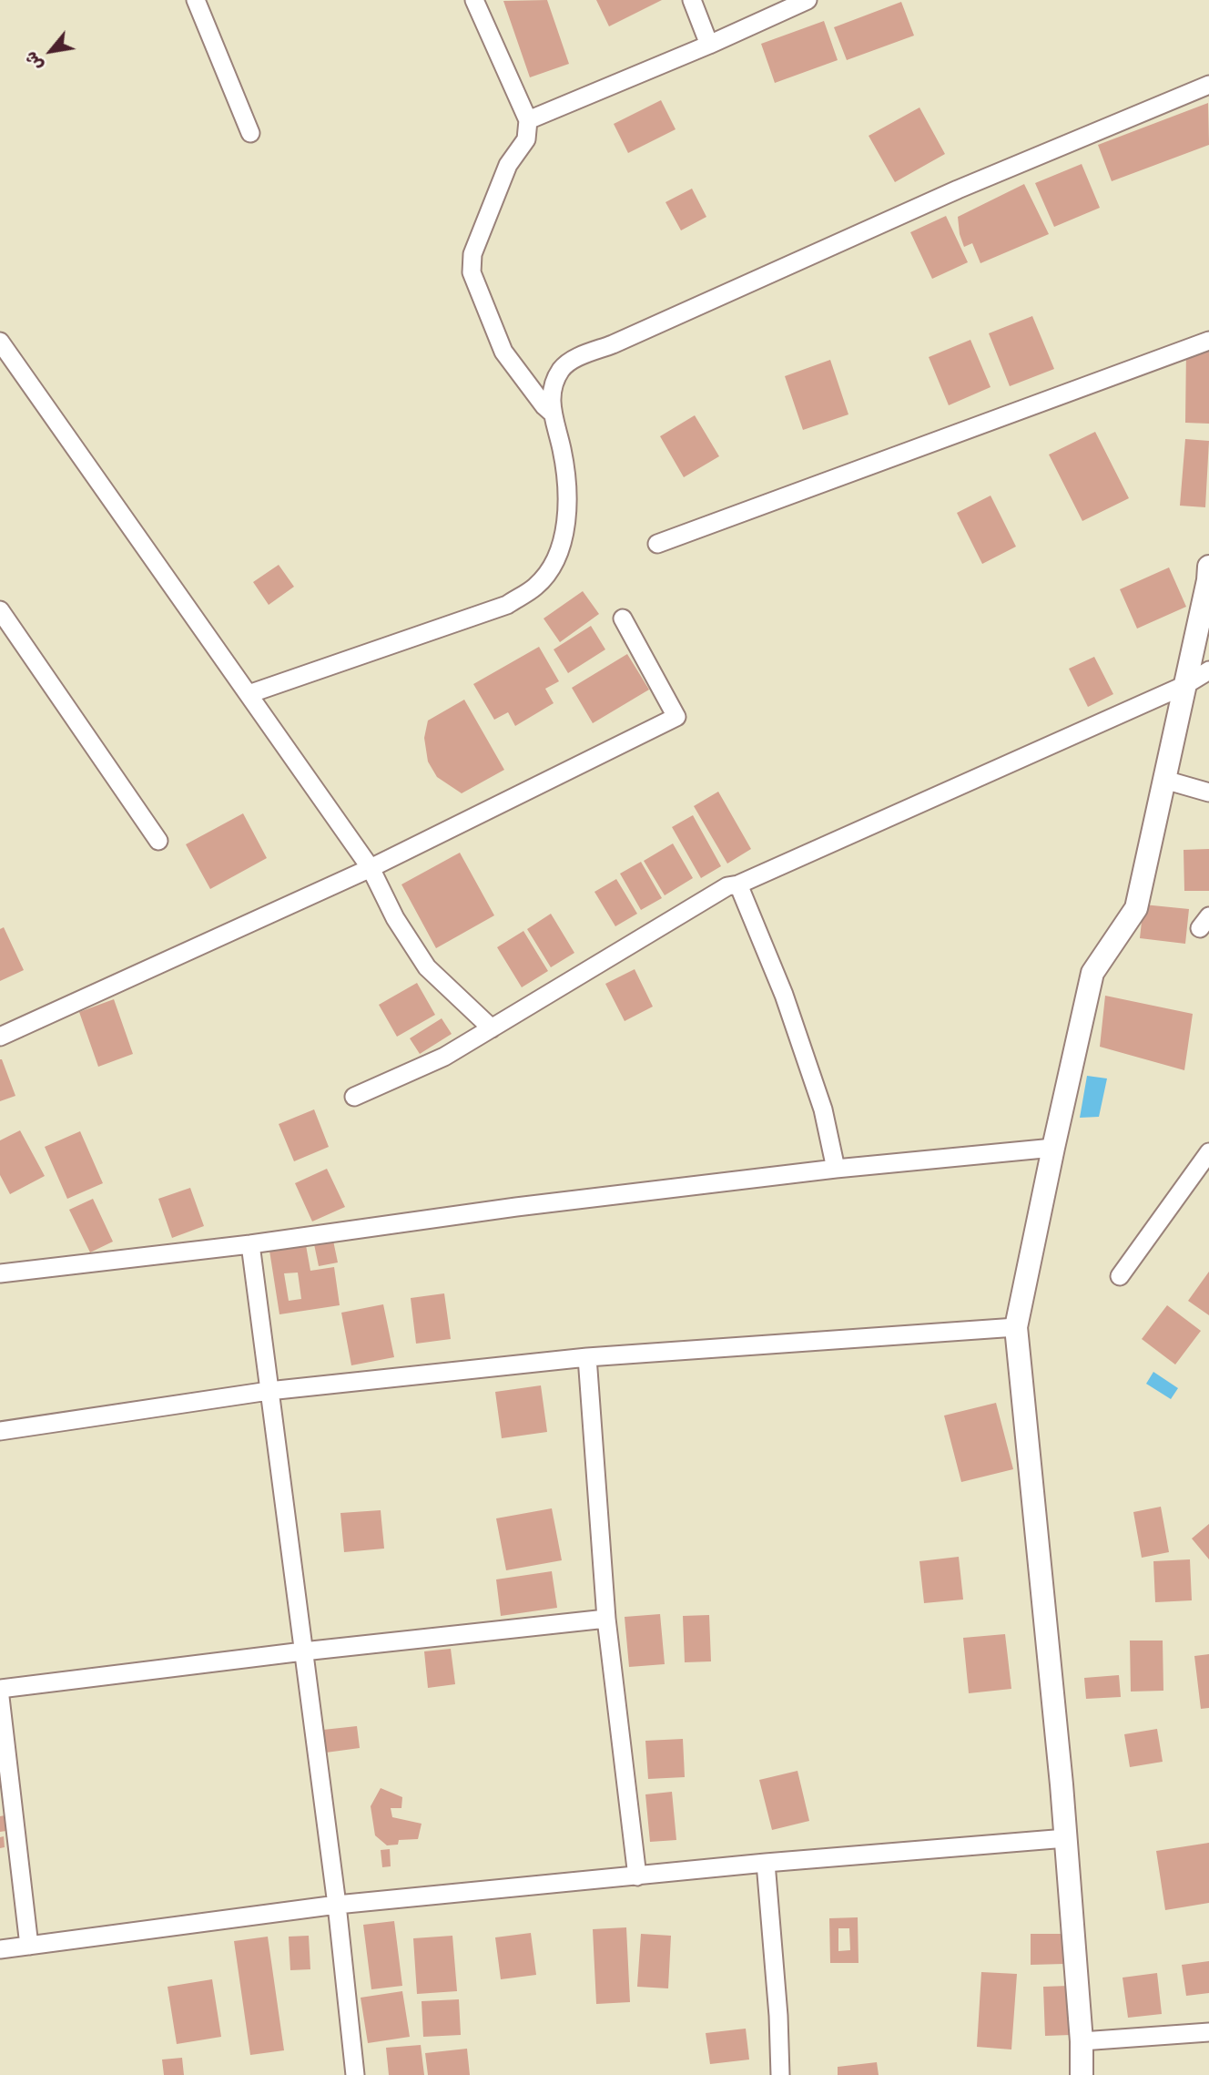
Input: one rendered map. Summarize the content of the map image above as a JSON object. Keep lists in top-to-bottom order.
{
  "north": "bottom left"
}
